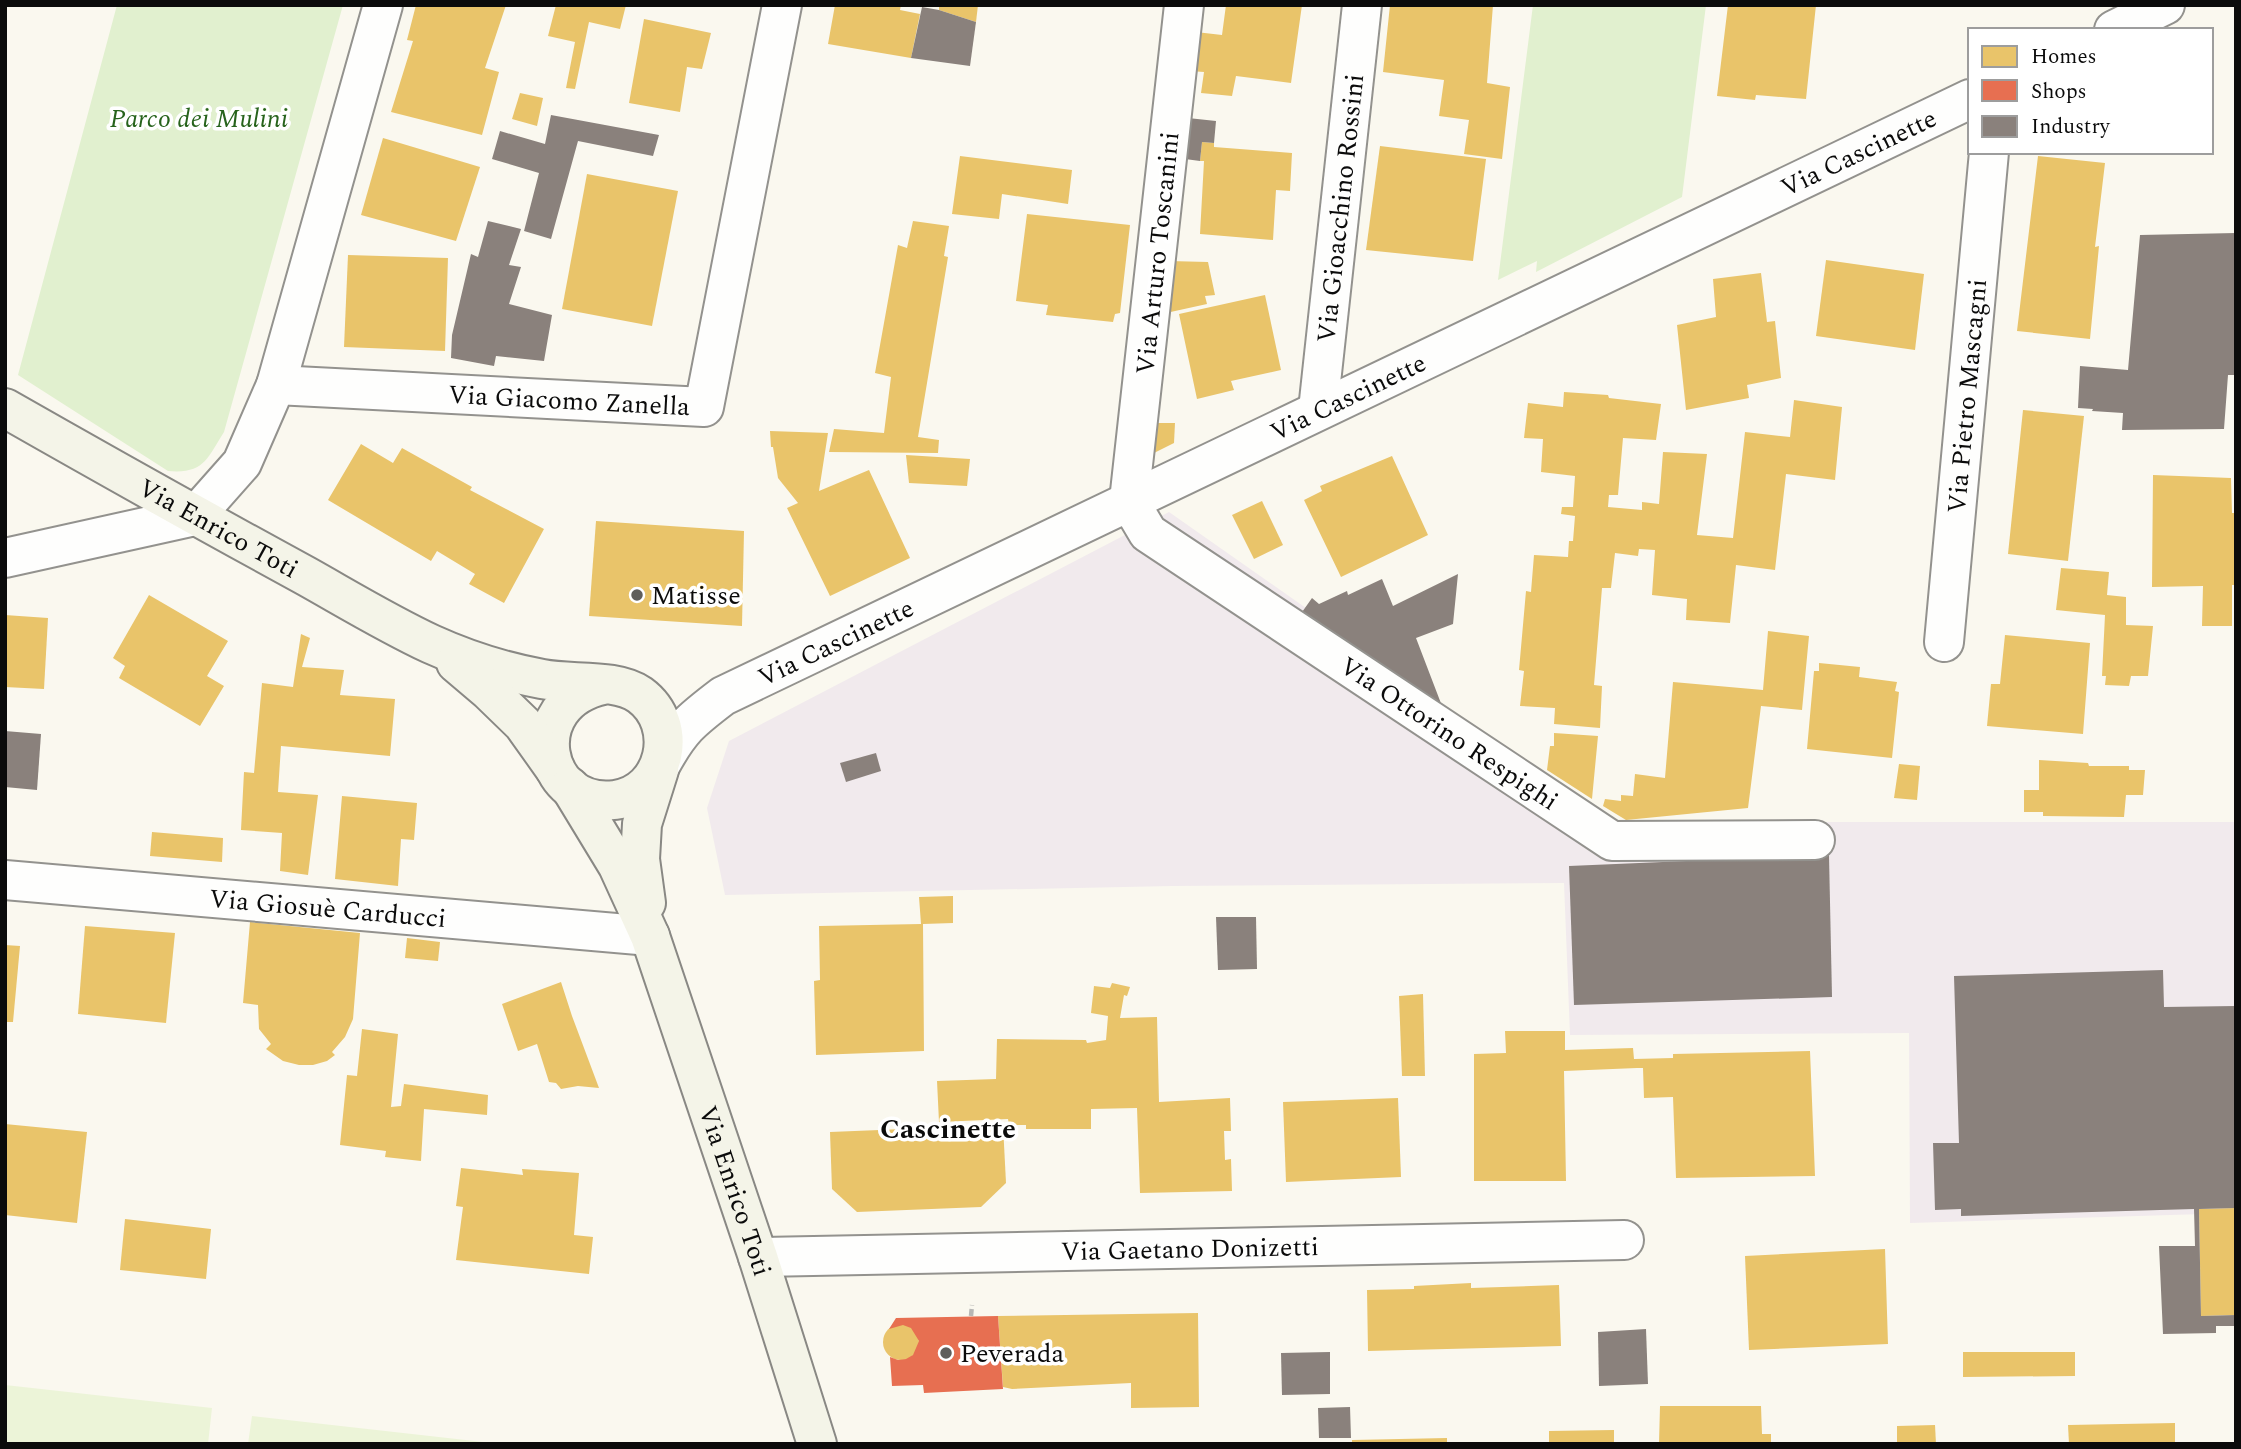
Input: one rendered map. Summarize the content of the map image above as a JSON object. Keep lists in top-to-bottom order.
{
  "streets": {
    "street": [
      "Via Cascinette",
      "Via Gioacchino Rossini",
      "Via Arturo Toscanini",
      "Via Pietro Mascagni",
      "Via Giacomo Zanella",
      "Via Enrico Toti",
      "Via Ottorino Respighi",
      "Via Giosuè Carducci",
      "Via Gaetano Donizetti"
    ]
  },
  "crossings": [
    ["Via Cascinette", "Via Gioacchino Rossini"],
    ["Via Cascinette", "Via Arturo Toscanini"],
    ["Via Cascinette", "Via Enrico Toti"],
    ["Via Cascinette", "Via Ottorino Respighi"],
    ["Via Arturo Toscanini", "Via Ottorino Respighi"],
    ["Via Enrico Toti", "Via Giosuè Carducci"],
    ["Via Enrico Toti", "Via Gaetano Donizetti"]
  ],
  "districts": ["Cascinette"],
  "parks": ["Parco dei Mulini"],
  "places": ["Matisse", "Peverada"],
  "legend": ["Homes", "Shops", "Industry"]
}
